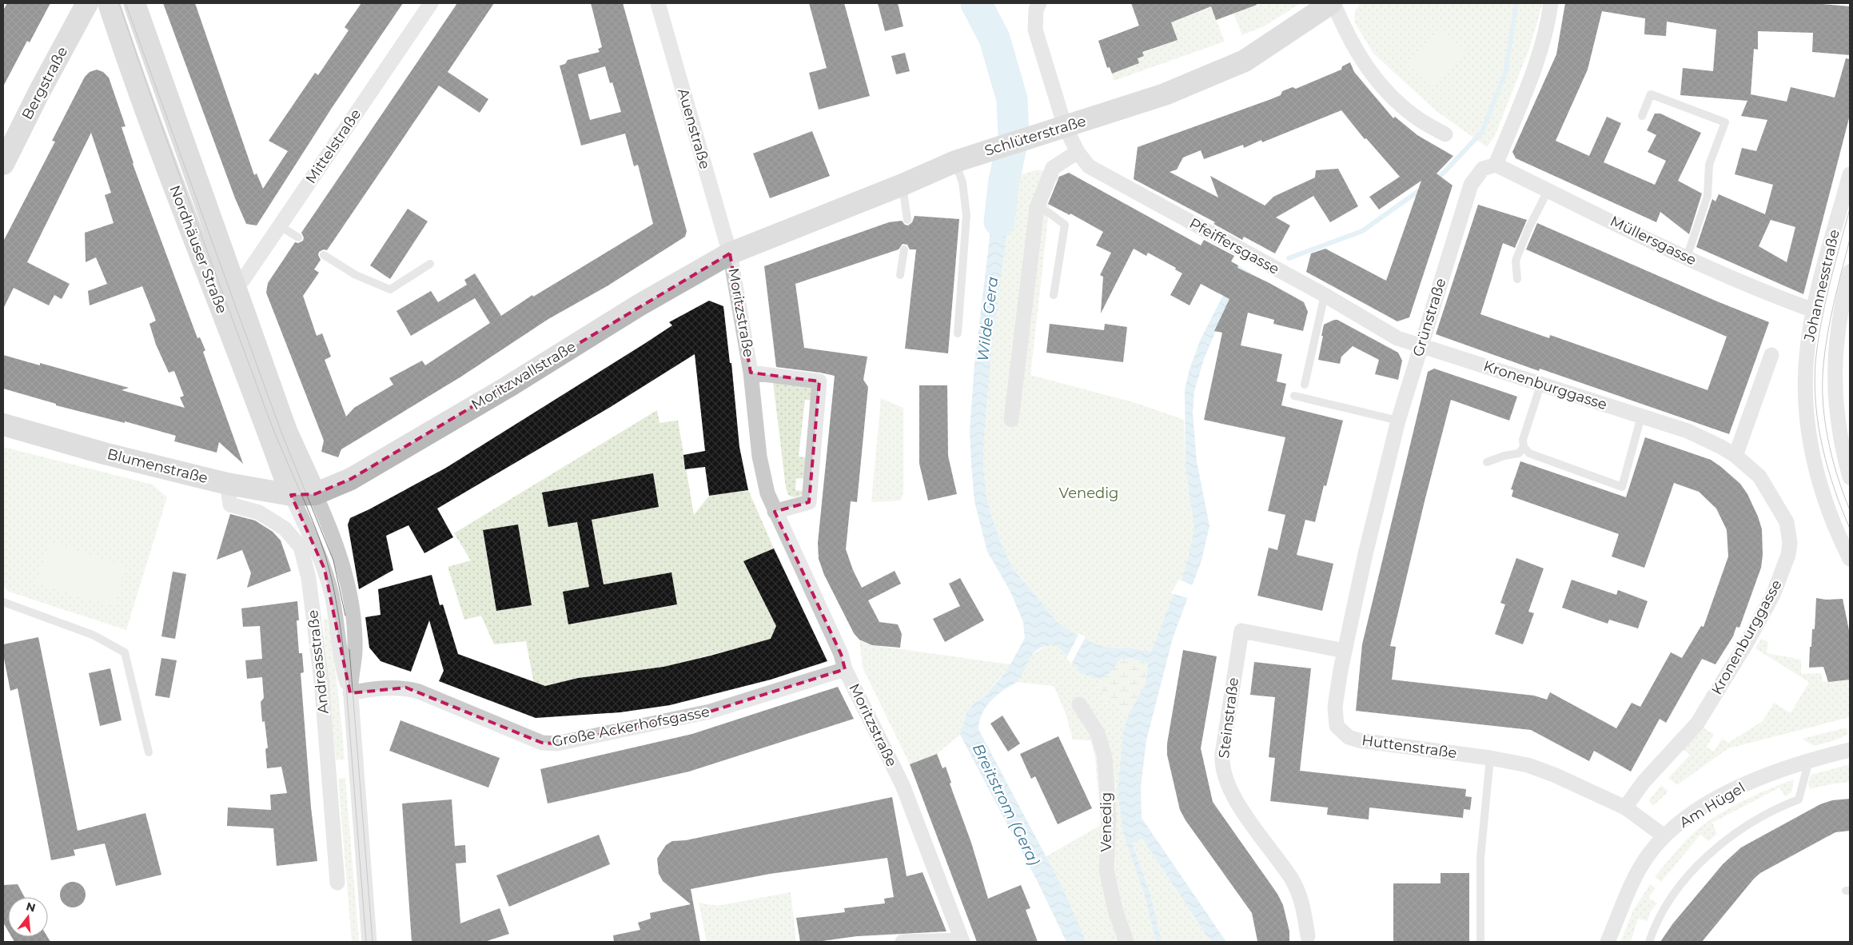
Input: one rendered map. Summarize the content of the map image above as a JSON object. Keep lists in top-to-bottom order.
{
  "streets": {
    "main road": [
      "Bergstraße",
      "Schlüterstraße",
      "Nordhäuser Straße",
      "Moritzwallstraße",
      "Blumenstraße"
    ],
    "street": [
      "Auenstraße",
      "Mittelstraße",
      "Müllersgasse",
      "Pfeiffersgasse",
      "Johannesstraße",
      "Moritzstraße",
      "Grünstraße",
      "Kronenburggasse",
      "Andreasstraße",
      "Steinstraße",
      "Große Ackerhofsgasse",
      "Huttenstraße",
      "Am Hügel",
      "Venedig"
    ]
  },
  "crossings": [
    ["Auenstraße", "Schlüterstraße"],
    ["Auenstraße", "Moritzstraße"],
    ["Auenstraße", "Moritzwallstraße"],
    ["Schlüterstraße", "Pfeiffersgasse"],
    ["Schlüterstraße", "Moritzstraße"],
    ["Schlüterstraße", "Moritzwallstraße"],
    ["Mittelstraße", "Nordhäuser Straße"],
    ["Müllersgasse", "Johannesstraße"],
    ["Müllersgasse", "Grünstraße"],
    ["Pfeiffersgasse", "Grünstraße"],
    ["Pfeiffersgasse", "Kronenburggasse"],
    ["Nordhäuser Straße", "Moritzwallstraße"],
    ["Nordhäuser Straße", "Blumenstraße"],
    ["Nordhäuser Straße", "Andreasstraße"],
    ["Moritzstraße", "Moritzwallstraße"],
    ["Moritzstraße", "Große Ackerhofsgasse"],
    ["Grünstraße", "Kronenburggasse"],
    ["Grünstraße", "Steinstraße"],
    ["Grünstraße", "Huttenstraße"],
    ["Moritzwallstraße", "Blumenstraße"],
    ["Moritzwallstraße", "Andreasstraße"],
    ["Kronenburggasse", "Huttenstraße"],
    ["Blumenstraße", "Andreasstraße"],
    ["Andreasstraße", "Große Ackerhofsgasse"],
    ["Steinstraße", "Huttenstraße"],
    ["Huttenstraße", "Am Hügel"]
  ],
  "water": ["Wilde Gera", "Breitstrom (Gera)"],
  "parks": ["Venedig"],
  "north": "top"
}
